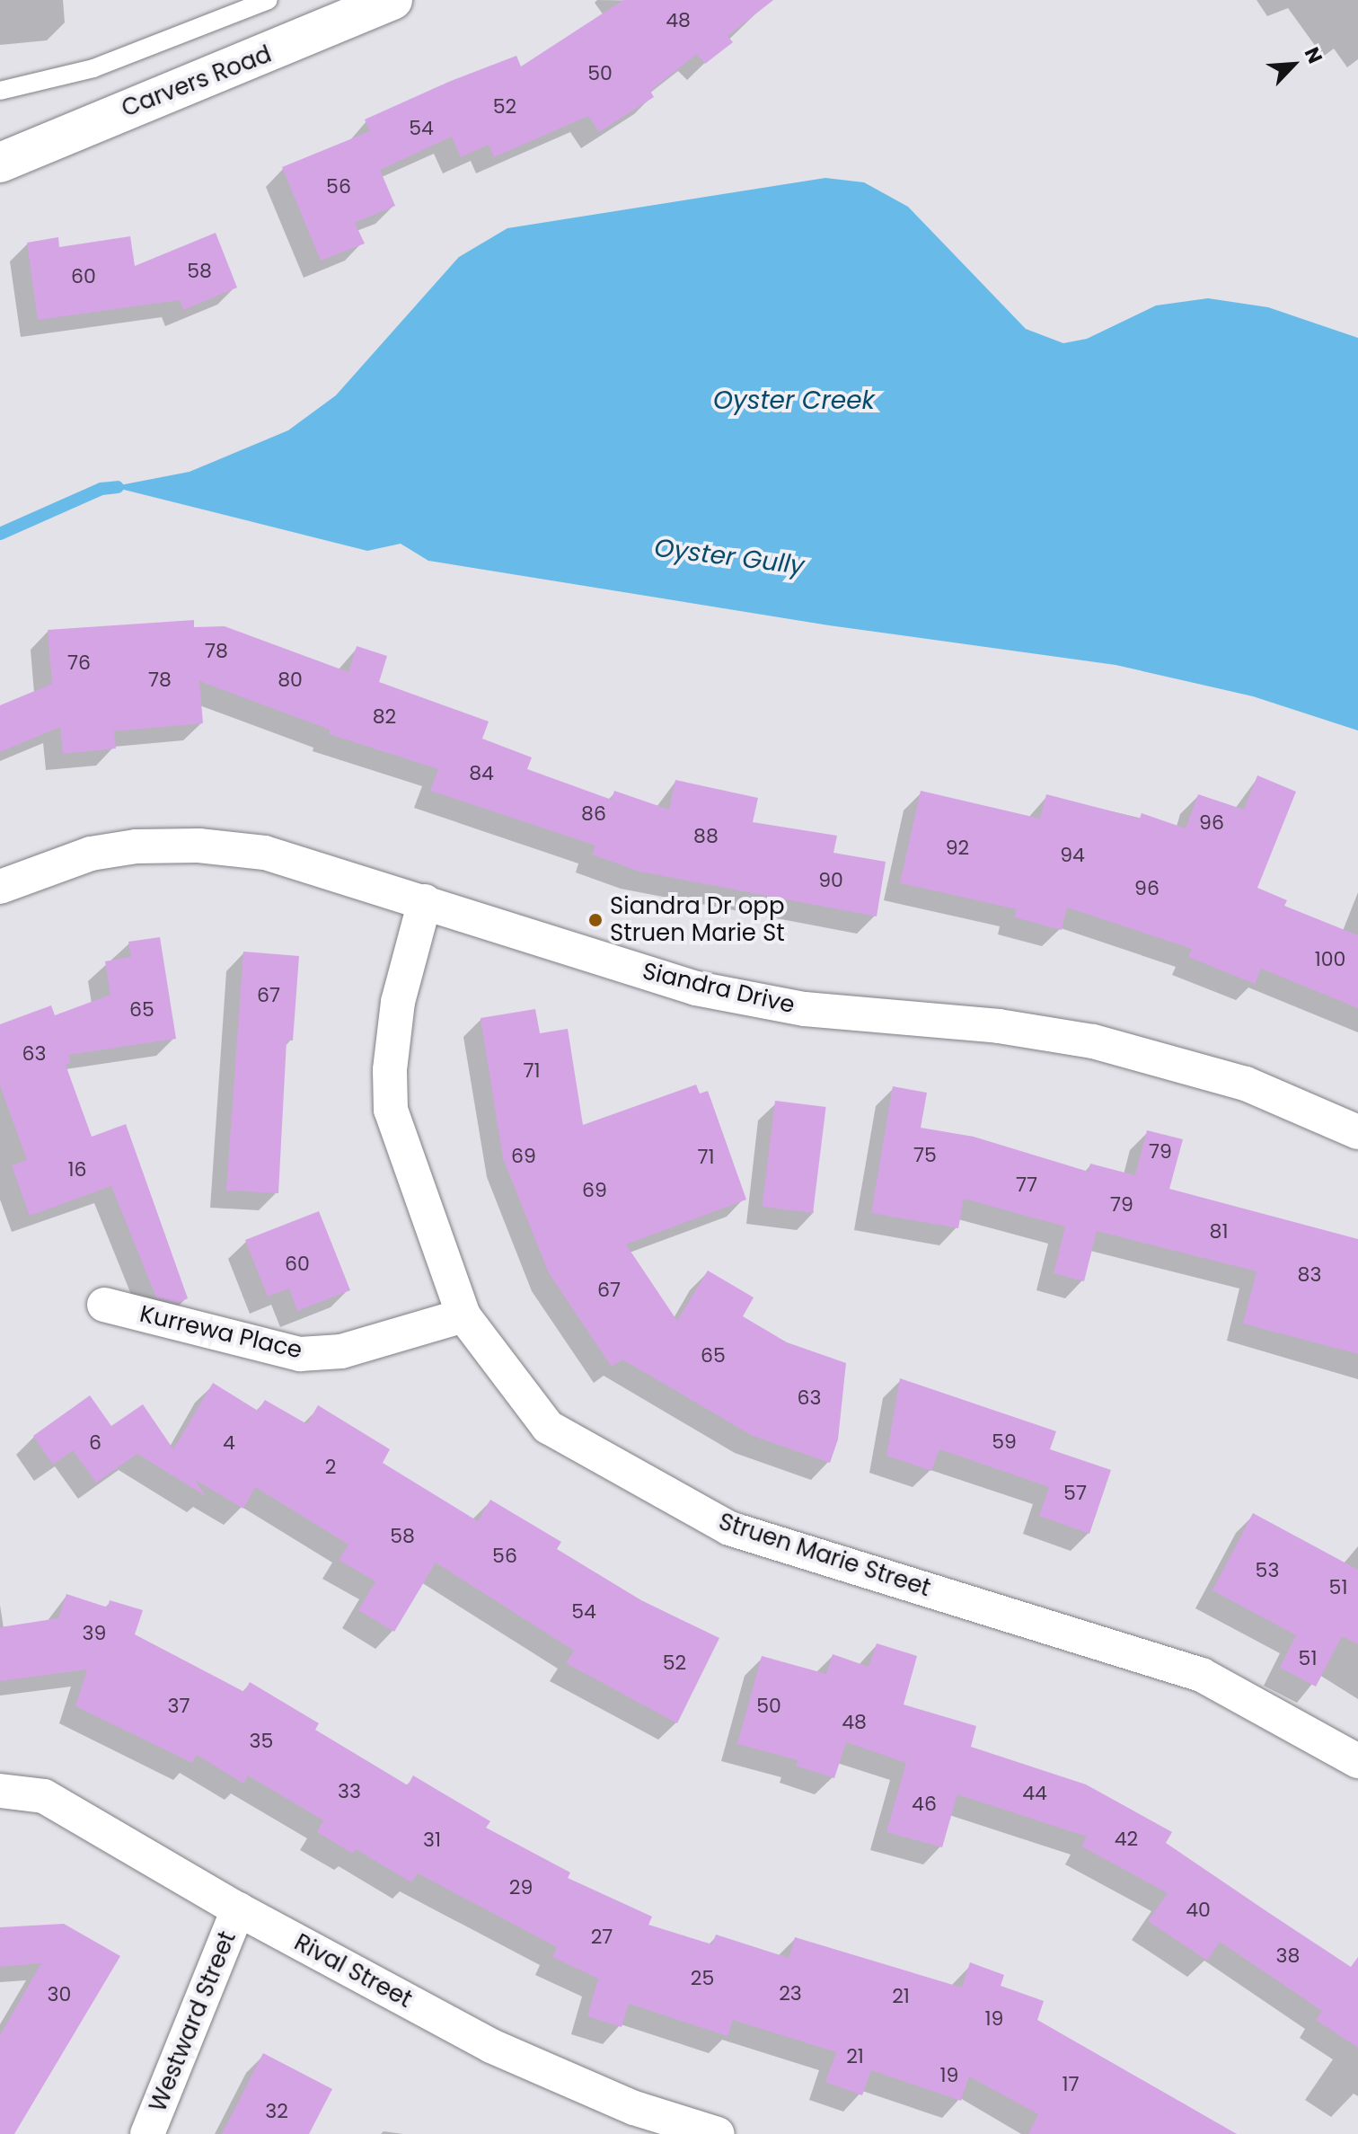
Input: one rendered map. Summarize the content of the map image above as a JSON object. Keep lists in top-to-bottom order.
{
  "streets": {
    "street": [
      "Carvers Road",
      "Siandra Drive",
      "Kurrewa Place",
      "Struen Marie Street",
      "Rival Street",
      "Westward Street"
    ]
  },
  "crossings": [
    ["Siandra Drive", "Struen Marie Street"],
    ["Kurrewa Place", "Struen Marie Street"],
    ["Rival Street", "Westward Street"]
  ],
  "water": ["Oyster Creek", "Oyster Gully"],
  "places": ["Siandra Dr opp Struen Marie St"],
  "house_numbers": [
    "48",
    "50",
    "52",
    "54",
    "56",
    "58",
    "60",
    "78",
    "76",
    "78",
    "80",
    "82",
    "84",
    "86",
    "96",
    "88",
    "92",
    "94",
    "90",
    "96",
    "100",
    "67",
    "65",
    "63",
    "71",
    "79",
    "75",
    "69",
    "71",
    "16",
    "77",
    "69",
    "79",
    "81",
    "60",
    "83",
    "67",
    "65",
    "63",
    "59",
    "6",
    "4",
    "2",
    "57",
    "58",
    "56",
    "53",
    "51",
    "54",
    "39",
    "51",
    "52",
    "37",
    "50",
    "48",
    "35",
    "33",
    "44",
    "46",
    "42",
    "31",
    "29",
    "40",
    "27",
    "38",
    "25",
    "23",
    "30",
    "21",
    "19",
    "21",
    "19",
    "17",
    "32"
  ],
  "north": "top right"
}
